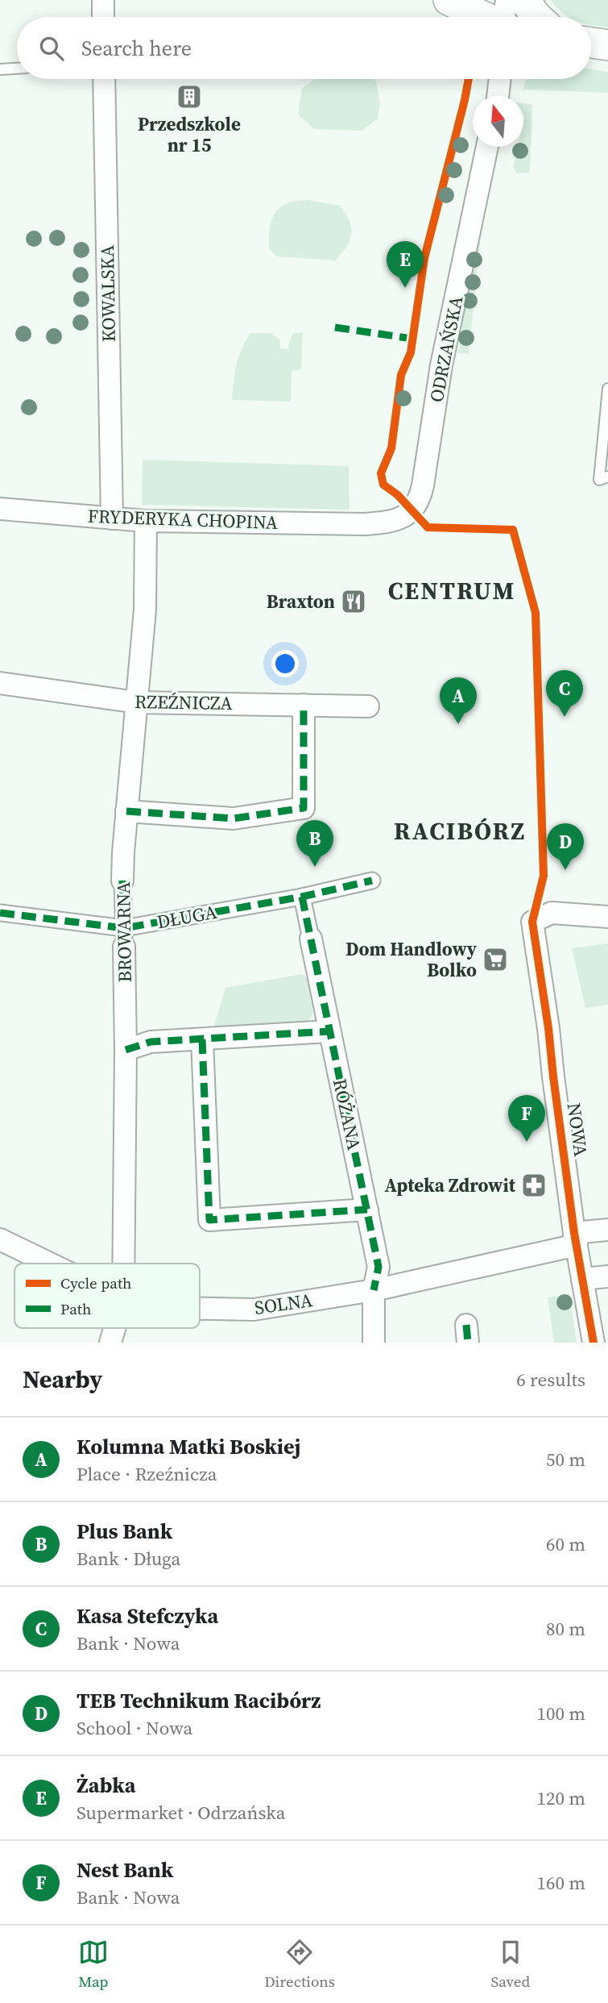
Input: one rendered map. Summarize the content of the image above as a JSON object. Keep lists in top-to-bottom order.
{
  "streets": {
    "street": [
      "KOWALSKA",
      "ODRZAŃSKA",
      "FRYDERYKA CHOPINA",
      "RZEŹNICZA",
      "DŁUGA",
      "BROWARNA",
      "RÓŻANA",
      "NOWA",
      "SOLNA"
    ]
  },
  "crossings": [
    ["KOWALSKA", "FRYDERYKA CHOPINA"],
    ["ODRZAŃSKA", "FRYDERYKA CHOPINA"],
    ["FRYDERYKA CHOPINA", "BROWARNA"],
    ["RZEŹNICZA", "BROWARNA"],
    ["DŁUGA", "BROWARNA"],
    ["RÓŻANA", "SOLNA"],
    ["NOWA", "SOLNA"]
  ],
  "districts": ["CENTRUM", "RACIBÓRZ"],
  "places": {
    "building": ["Przedszkole nr 15"],
    "restaurant": ["Braxton"],
    "supermarket": ["Dom Handlowy Bolko"],
    "pharmacy": ["Apteka Zdrowit"]
  },
  "legend": ["Cycle path", "Path"],
  "north": "top",
  "page": {
    "search": "Search here",
    "pins": [
      "E",
      "C",
      "A",
      "B",
      "D",
      "F"
    ],
    "heading": ["Nearby", "6 results"],
    "list": [
      {
        "mark": "A",
        "name": "Kolumna Matki Boskiej",
        "note": "Place · Rzeźnicza",
        "value": "50 m"
      },
      {
        "mark": "B",
        "name": "Plus Bank",
        "note": "Bank · Długa",
        "value": "60 m"
      },
      {
        "mark": "C",
        "name": "Kasa Stefczyka",
        "note": "Bank · Nowa",
        "value": "80 m"
      },
      {
        "mark": "D",
        "name": "TEB Technikum Racibórz",
        "note": "School · Nowa",
        "value": "100 m"
      },
      {
        "mark": "E",
        "name": "Żabka",
        "note": "Supermarket · Odrzańska",
        "value": "120 m"
      },
      {
        "mark": "F",
        "name": "Nest Bank",
        "note": "Bank · Nowa",
        "value": "160 m"
      }
    ],
    "nav": ["Map", "Directions", "Saved"]
  }
}
